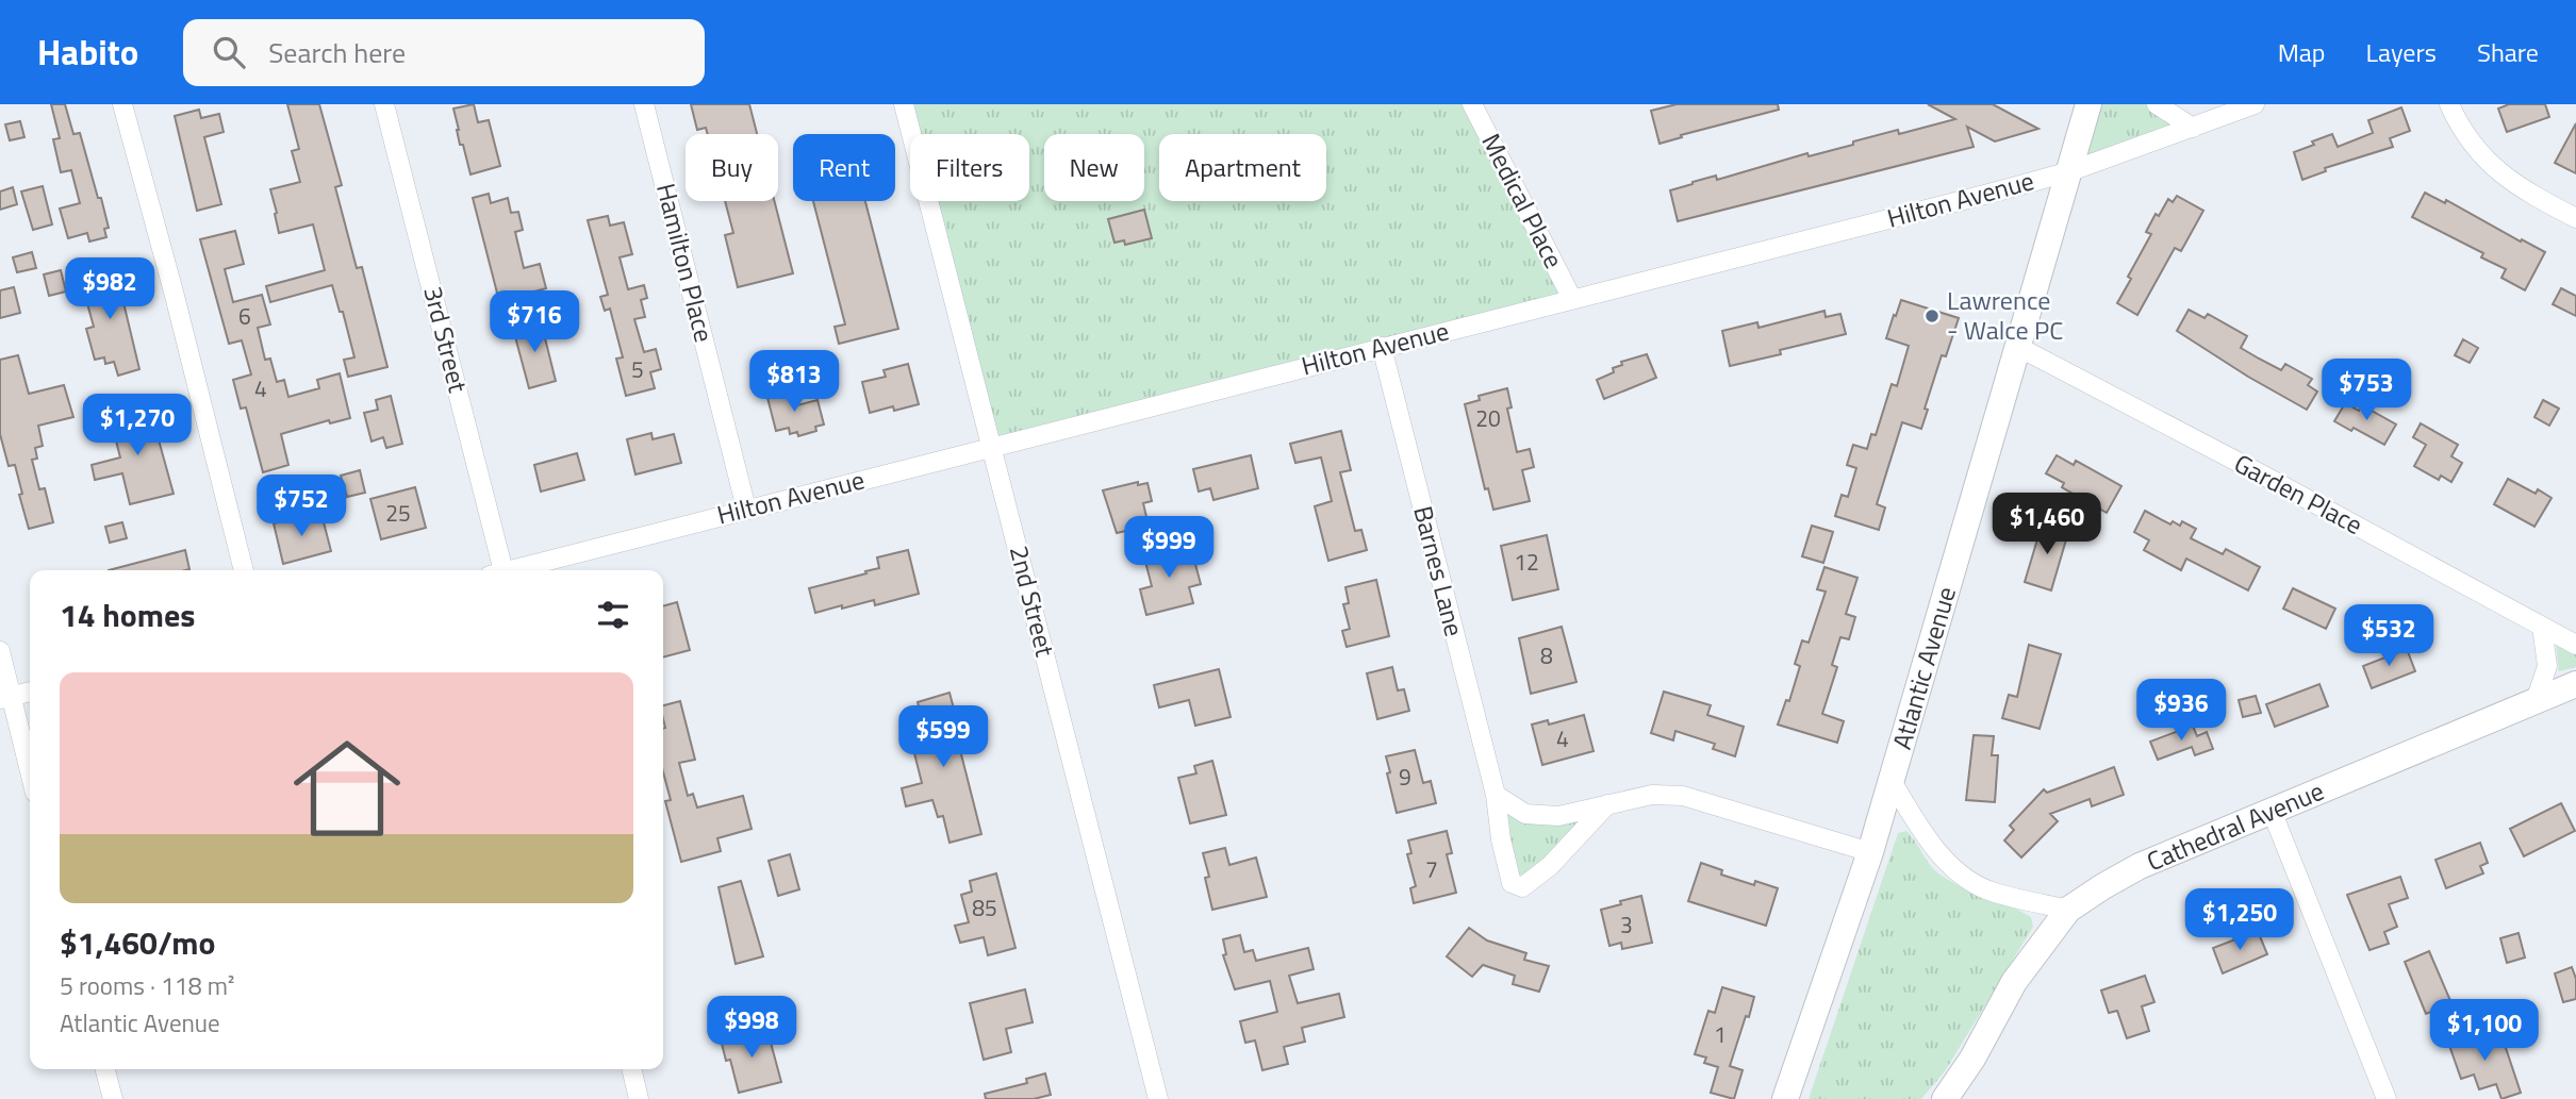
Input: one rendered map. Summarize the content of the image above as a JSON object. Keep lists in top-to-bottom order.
{
  "streets": {
    "street": [
      "Hilton Avenue",
      "Medical Place",
      "Hamilton Place",
      "3rd Street",
      "Garden Place",
      "Barnes Lane",
      "2nd Street",
      "Atlantic Avenue",
      "Cathedral Avenue"
    ]
  },
  "crossings": [
    ["Hilton Avenue", "Medical Place"],
    ["Hilton Avenue", "Hamilton Place"],
    ["Hilton Avenue", "Barnes Lane"],
    ["Hilton Avenue", "2nd Street"],
    ["Hilton Avenue", "Atlantic Avenue"],
    ["Garden Place", "Atlantic Avenue"]
  ],
  "places": ["Lawrence - Walce PC"],
  "house_numbers": [
    "6",
    "5",
    "4",
    "20",
    "25",
    "12",
    "8",
    "4",
    "9",
    "7",
    "85",
    "3",
    "1"
  ],
  "page": {
    "header": "Habito",
    "search": "Search here",
    "nav": ["Map", "Layers", "Share"],
    "chip": [
      "Buy",
      "Rent",
      "Filters",
      "New",
      "Apartment"
    ],
    "price": [
      "$982",
      "$716",
      "$813",
      "$753",
      "$1,270",
      "$752",
      "$1,460",
      "$999",
      "$532",
      "$936",
      "$599",
      "$1,250",
      "$998",
      "$1,100"
    ],
    "heading": "14 homes",
    "list": [
      {
        "name": "$1,460/mo",
        "note": "5 rooms · 118 m² · Atlantic Avenue"
      }
    ]
  }
}
